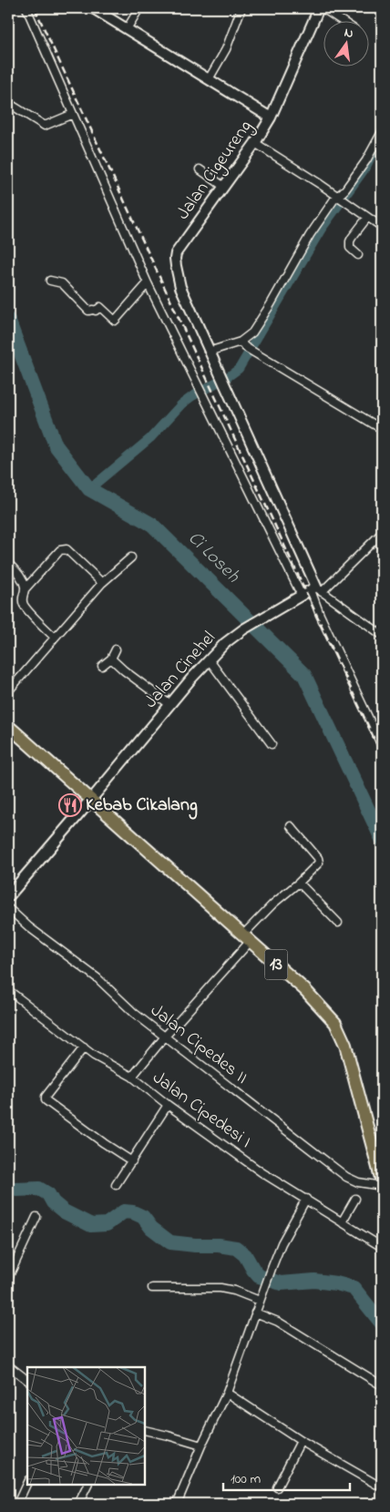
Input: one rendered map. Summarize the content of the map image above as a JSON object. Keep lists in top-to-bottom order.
{
  "streets": {
    "highway": ["13"],
    "street": [
      "Jalan Cigeureng",
      "Jalan Cinehel",
      "Jalan Cipedes II",
      "Jalan Cipedesi I"
    ]
  },
  "crossings": [
    ["Jalan Cigeureng", "Jalan Cinehel"],
    ["Jalan Cinehel", "13"]
  ],
  "water": ["Ci Loseh"],
  "places": {
    "restaurant": ["Kebab Cikalang"]
  },
  "scale_bar": "100 m",
  "north": "top"
}
